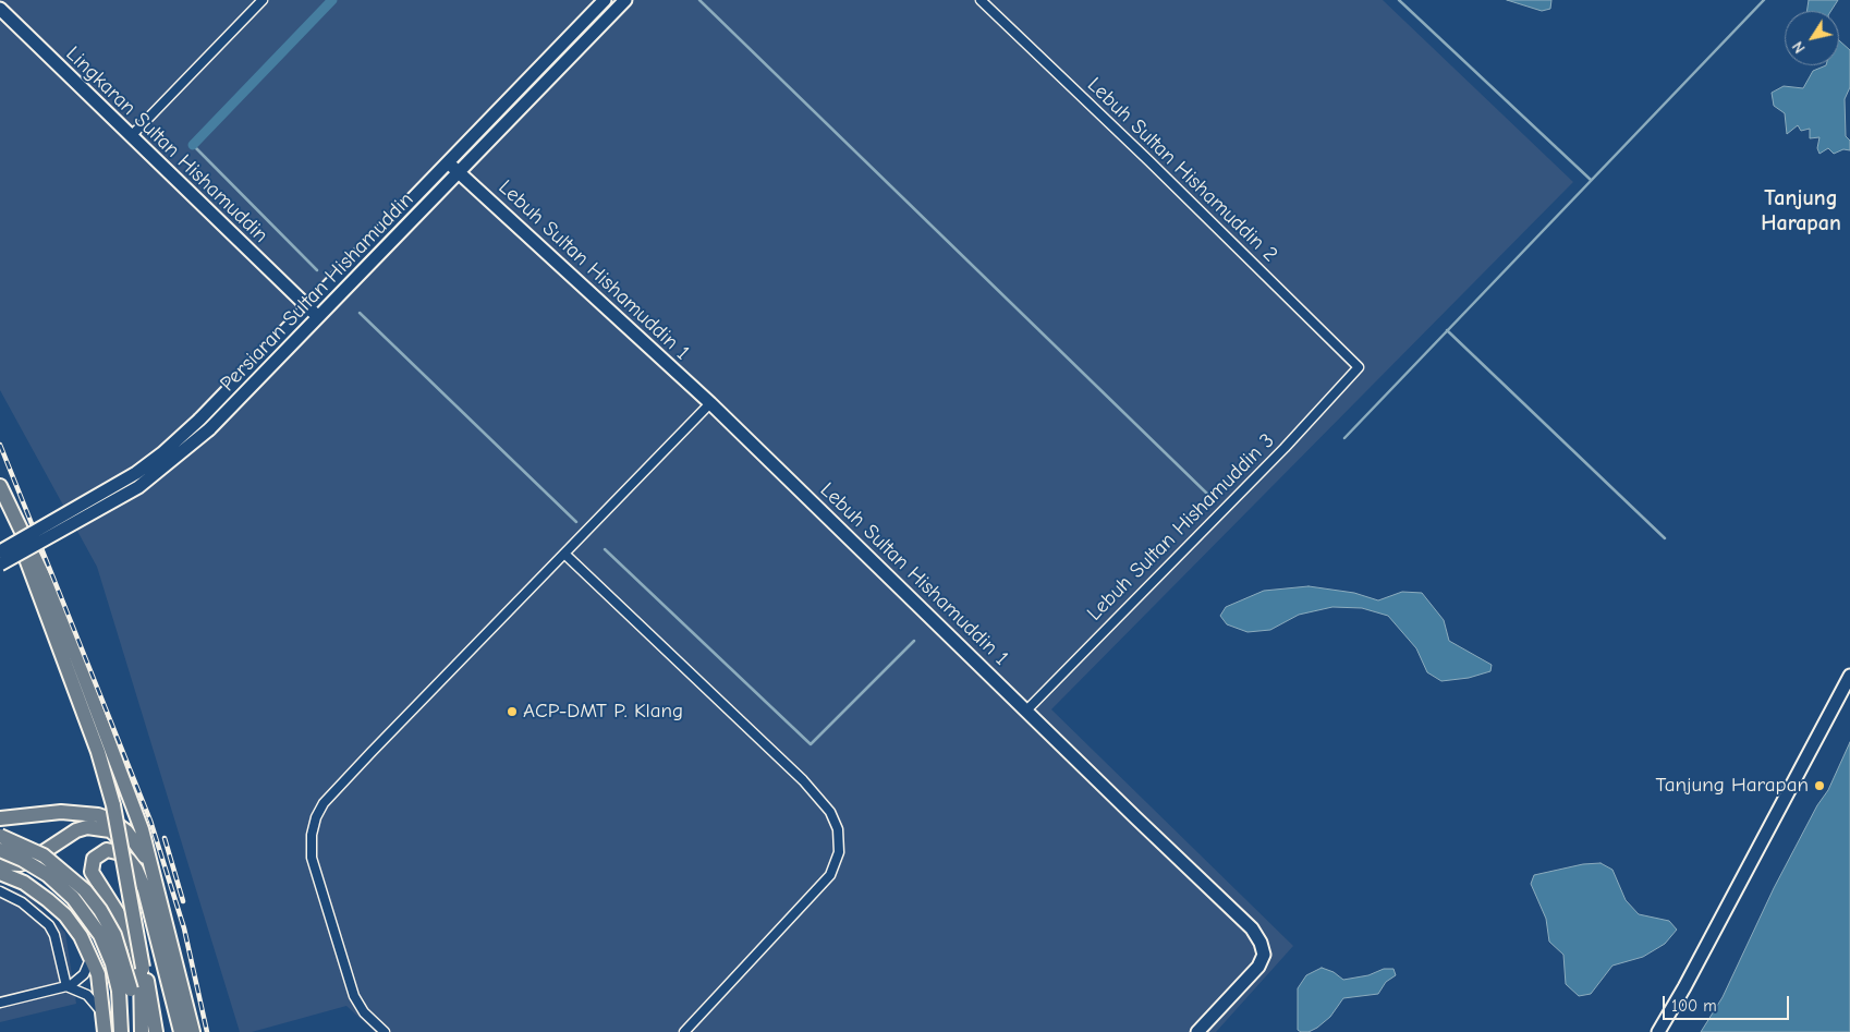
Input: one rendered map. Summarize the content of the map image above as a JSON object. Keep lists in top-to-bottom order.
{
  "streets": {
    "street": [
      "Lingkaran Sultan Hishamuddin",
      "Lebuh Sultan Hishamuddin 2",
      "Lebuh Sultan Hishamuddin 1",
      "Persiaran Sultan Hishamuddin",
      "Lebuh Sultan Hishamuddin 3"
    ]
  },
  "crossings": [
    ["Lingkaran Sultan Hishamuddin", "Persiaran Sultan Hishamuddin"],
    ["Lebuh Sultan Hishamuddin 2", "Lebuh Sultan Hishamuddin 3"],
    ["Lebuh Sultan Hishamuddin 1", "Persiaran Sultan Hishamuddin"],
    ["Lebuh Sultan Hishamuddin 1", "Lebuh Sultan Hishamuddin 3"]
  ],
  "districts": ["Tanjung Harapan"],
  "places": ["ACP-DMT P. Klang", "Tanjung Harapan"],
  "scale_bar": "100 m",
  "north": "bottom left"
}
